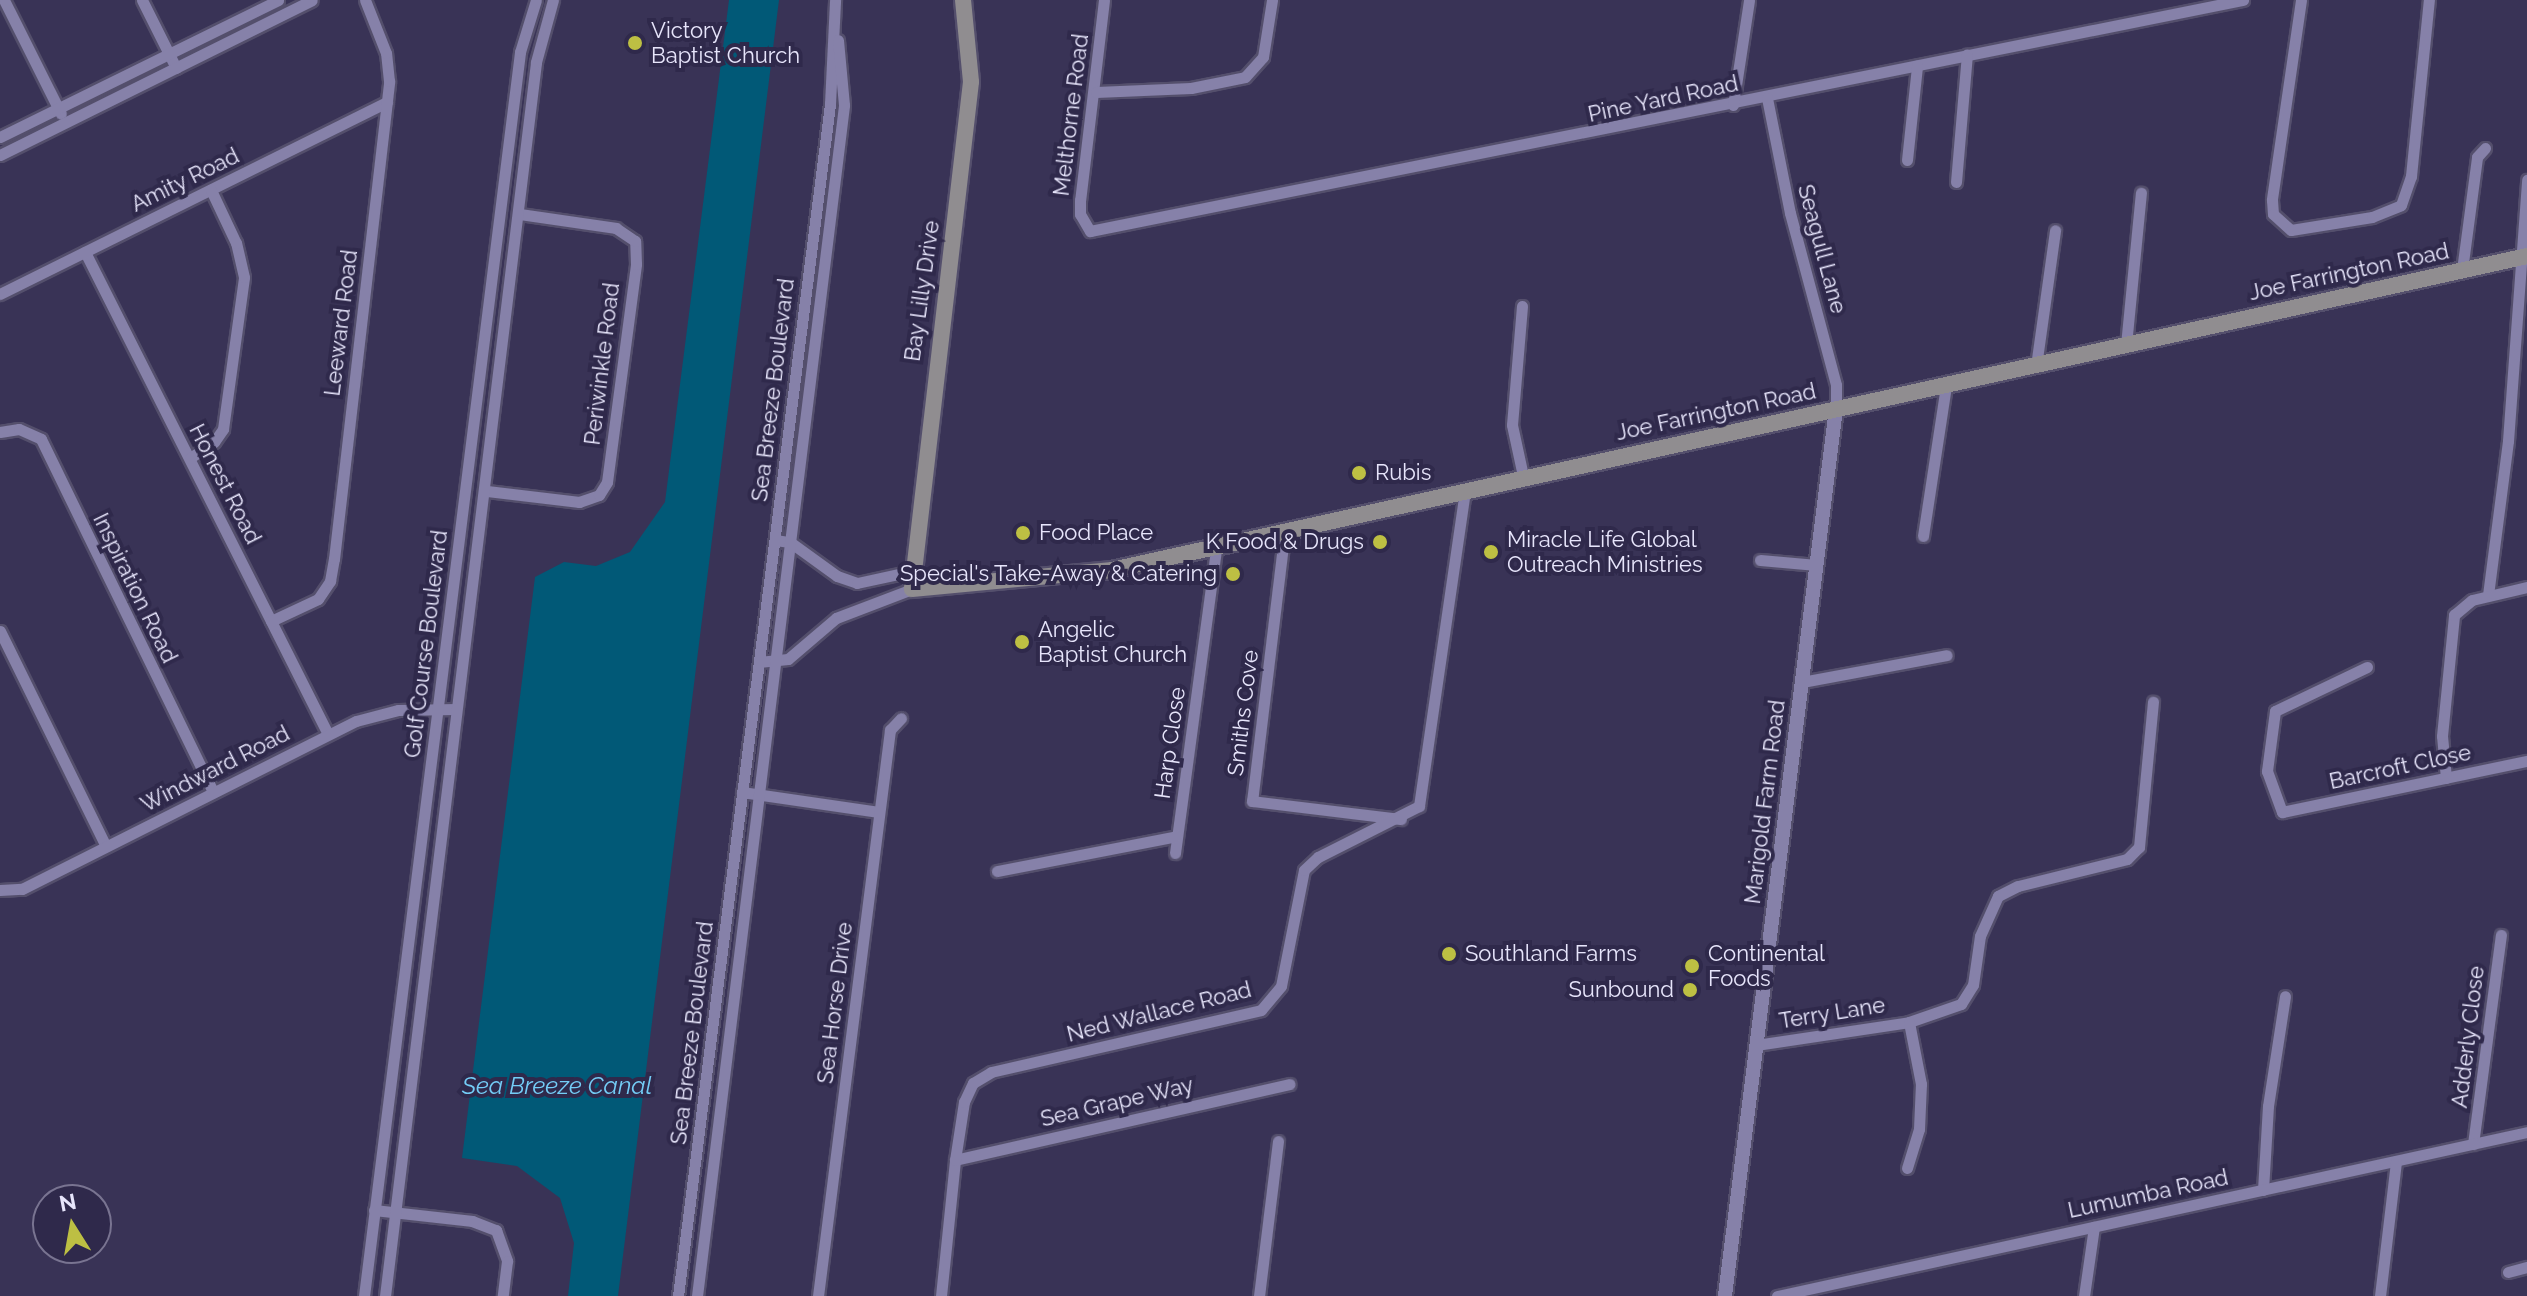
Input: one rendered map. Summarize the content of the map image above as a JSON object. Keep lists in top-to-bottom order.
{
  "streets": {
    "main road": ["Joe Farrington Road", "Bay Lilly Drive"],
    "street": [
      "Pine Yard Road",
      "Melthorne Road",
      "Amity Road",
      "Seagull Lane",
      "Leeward Road",
      "Periwinkle Road",
      "Sea Breeze Boulevard",
      "Honest Road",
      "Inspiration Road",
      "Golf Course Boulevard",
      "Smiths Cove",
      "Harp Close",
      "Barcroft Close",
      "Windward Road",
      "Marigold Farm Road",
      "Sea Horse Drive",
      "Ned Wallace Road",
      "Terry Lane",
      "Adderly Close",
      "Sea Grape Way",
      "Lumumba Road"
    ]
  },
  "crossings": [
    ["Pine Yard Road", "Melthorne Road"],
    ["Pine Yard Road", "Seagull Lane"],
    ["Amity Road", "Leeward Road"],
    ["Amity Road", "Honest Road"],
    ["Seagull Lane", "Joe Farrington Road"],
    ["Seagull Lane", "Marigold Farm Road"],
    ["Joe Farrington Road", "Bay Lilly Drive"],
    ["Joe Farrington Road", "Smiths Cove"],
    ["Joe Farrington Road", "Harp Close"],
    ["Joe Farrington Road", "Marigold Farm Road"],
    ["Joe Farrington Road", "Ned Wallace Road"],
    ["Leeward Road", "Honest Road"],
    ["Periwinkle Road", "Golf Course Boulevard"],
    ["Honest Road", "Windward Road"],
    ["Inspiration Road", "Windward Road"],
    ["Golf Course Boulevard", "Windward Road"],
    ["Smiths Cove", "Ned Wallace Road"],
    ["Marigold Farm Road", "Terry Lane"],
    ["Ned Wallace Road", "Sea Grape Way"],
    ["Adderly Close", "Lumumba Road"]
  ],
  "water": ["Sea Breeze Canal"],
  "places": [
    "Victory Baptist Church",
    "Rubis",
    "Food Place",
    "K Food & Drugs",
    "Miracle Life Global Outreach Ministries",
    "Special's Take-Away & Catering",
    "Angelic Baptist Church",
    "Southland Farms",
    "Continental Foods",
    "Sunbound"
  ],
  "north": "top"
}
